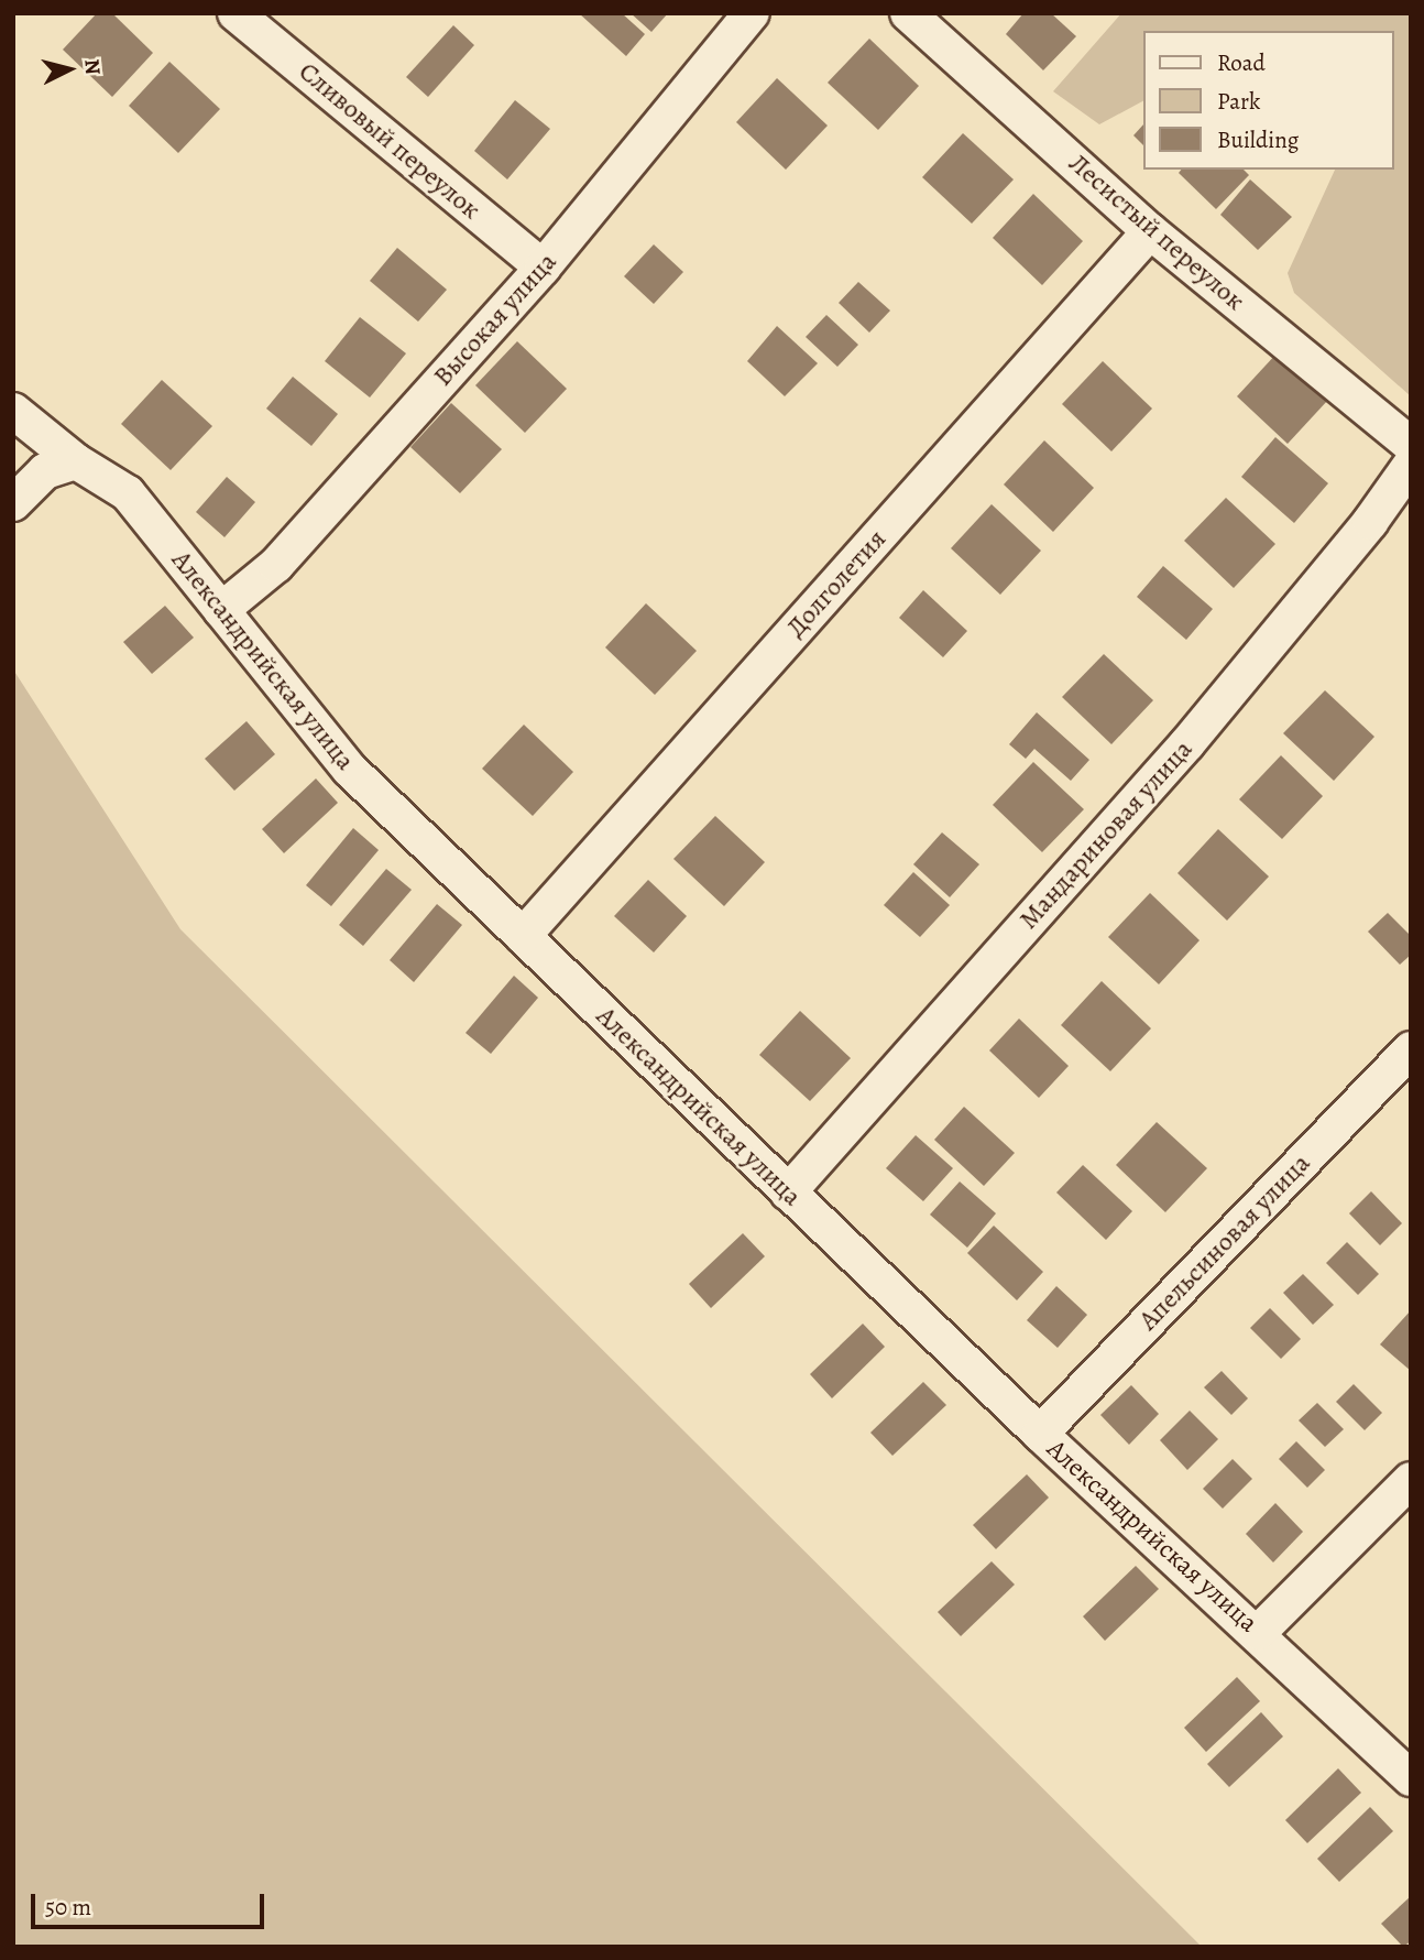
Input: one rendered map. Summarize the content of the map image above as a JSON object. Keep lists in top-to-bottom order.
{
  "streets": {
    "street": [
      "Сливовый переулок",
      "Лесистый переулок",
      "Высокая улица",
      "Долголетия",
      "Александрийская улица",
      "Мандариновая улица",
      "Апельсиновая улица"
    ]
  },
  "crossings": [
    ["Сливовый переулок", "Высокая улица"],
    ["Лесистый переулок", "Долголетия"],
    ["Высокая улица", "Александрийская улица"],
    ["Долголетия", "Александрийская улица"],
    ["Александрийская улица", "Мандариновая улица"],
    ["Александрийская улица", "Апельсиновая улица"]
  ],
  "legend": ["Road", "Park", "Building"],
  "scale_bar": "50 m",
  "north": "right"
}
